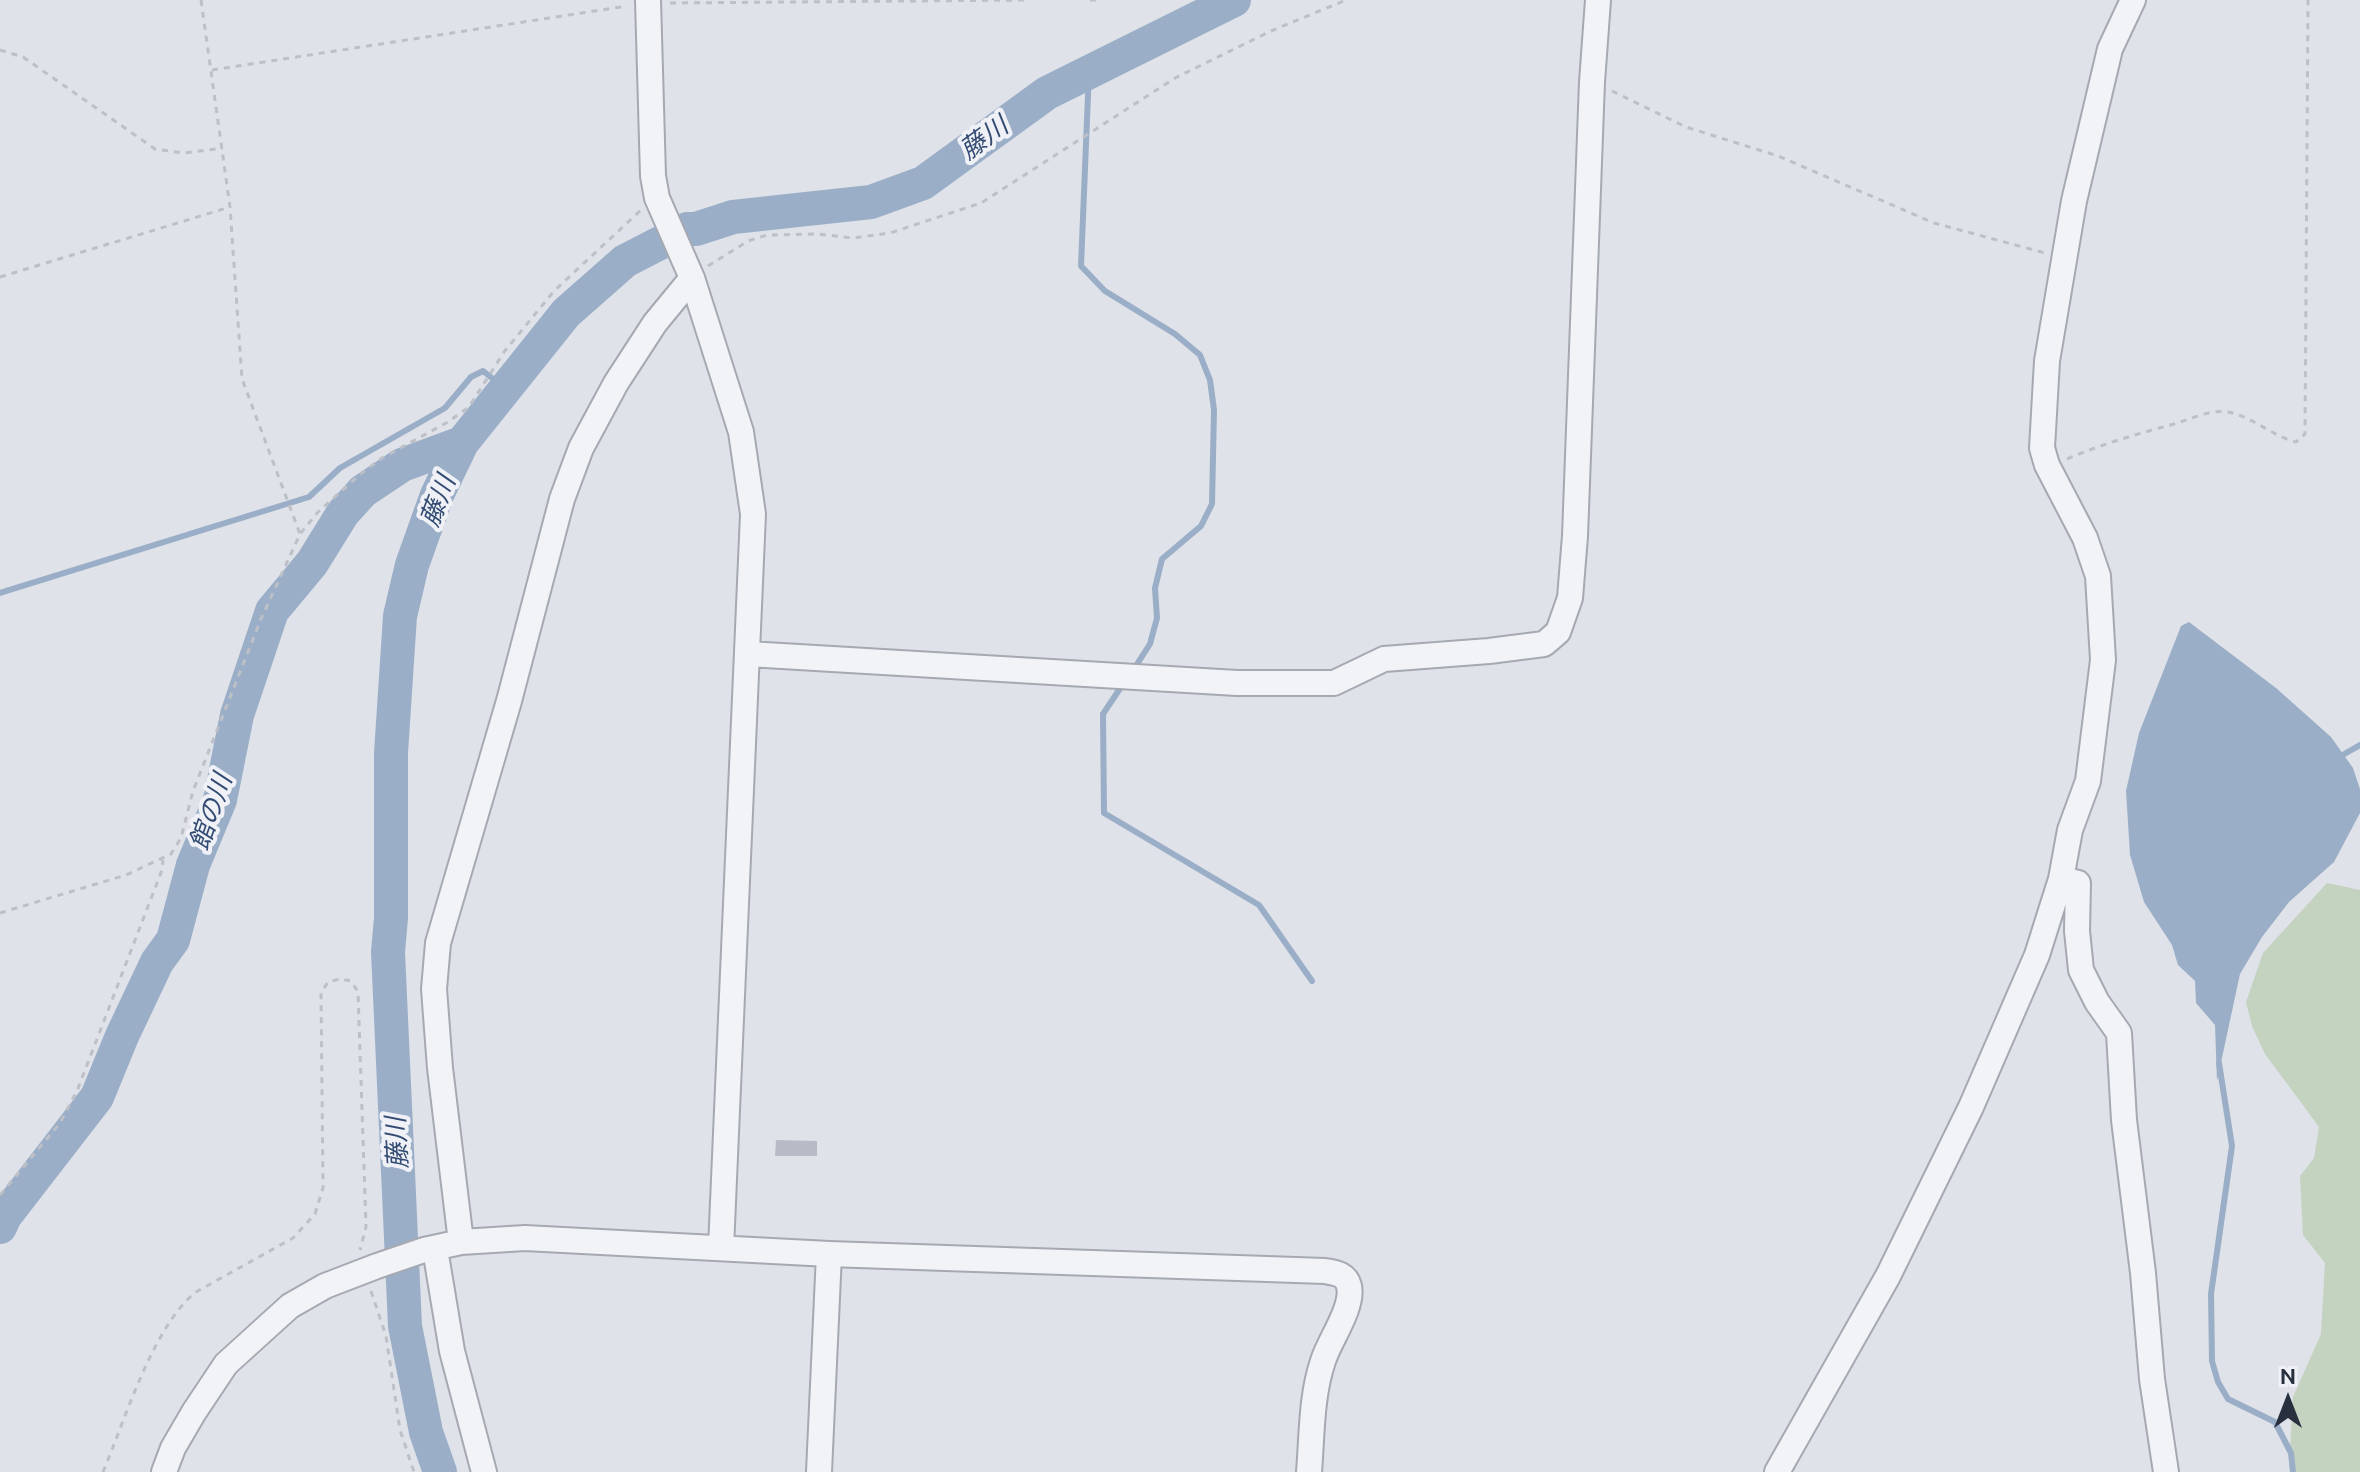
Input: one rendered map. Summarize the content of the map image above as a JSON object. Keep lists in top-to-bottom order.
{
  "water": ["藤川", "館の川"],
  "north": "top"
}
